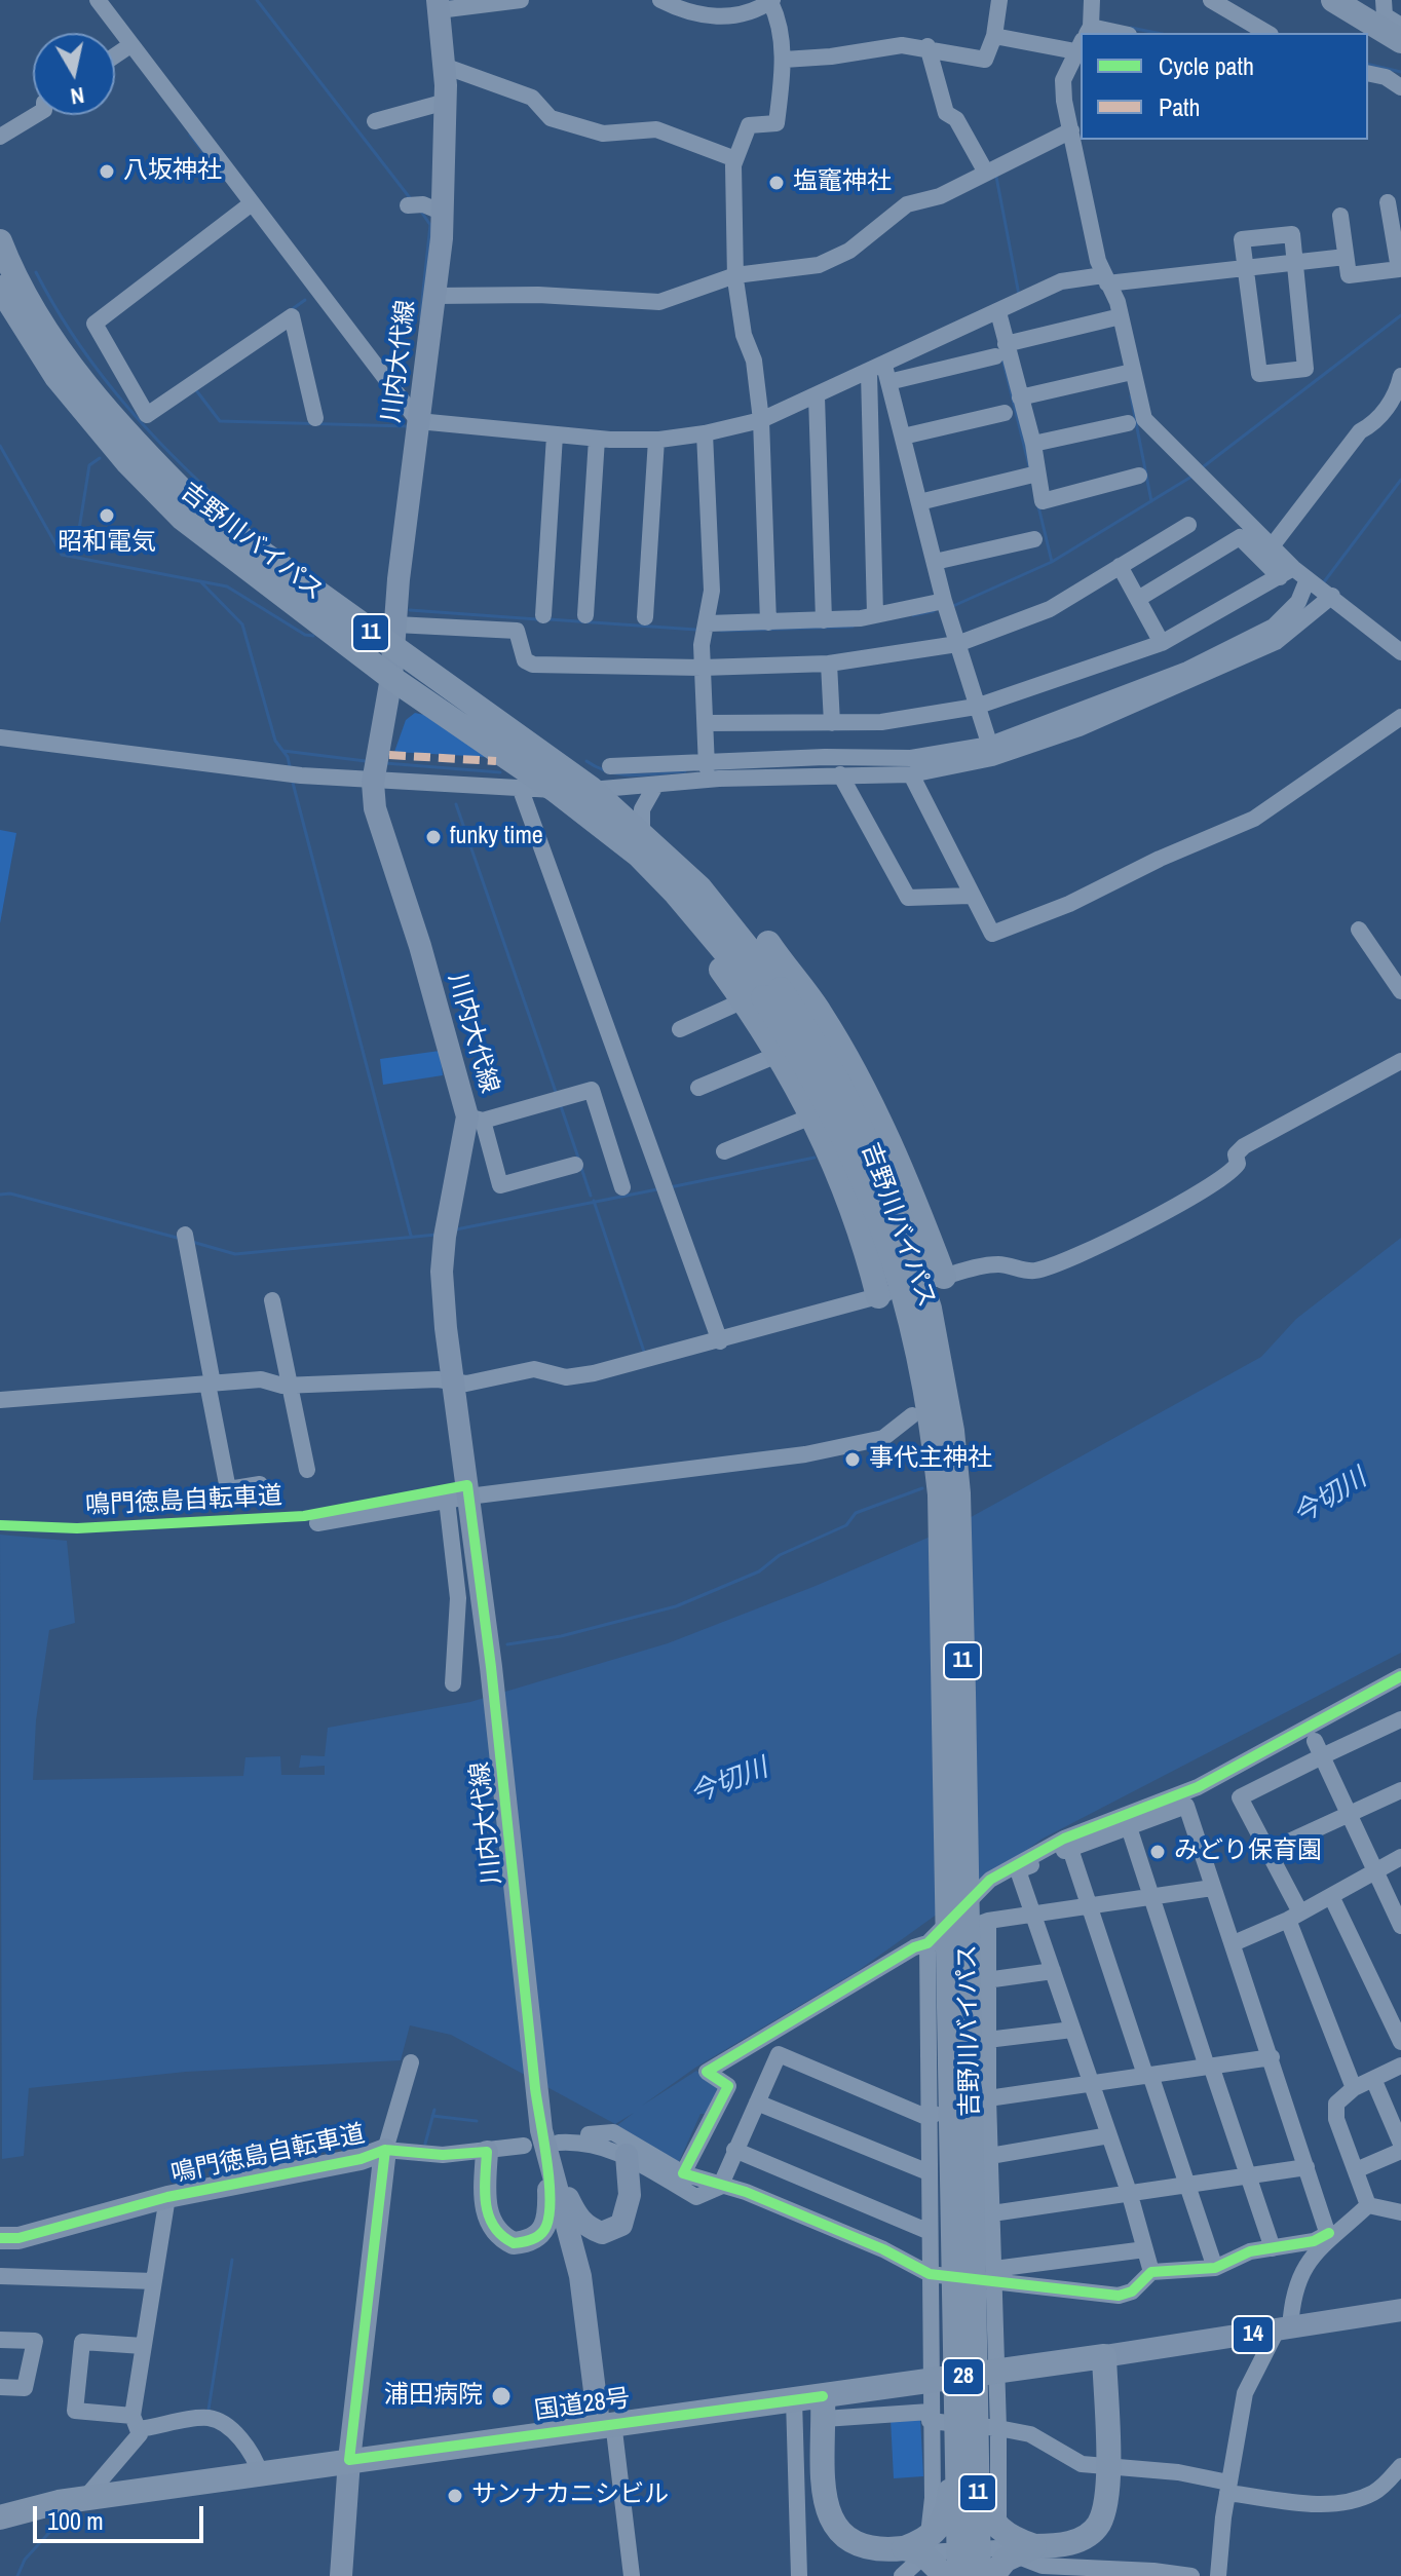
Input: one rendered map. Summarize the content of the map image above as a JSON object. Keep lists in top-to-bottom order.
{
  "streets": {
    "highway": [
      "吉野川バイパス",
      "11",
      "28",
      "国道28号"
    ],
    "main road": ["川内大代線", "鳴門徳島自転車道", "14"]
  },
  "crossings": [
    ["川内大代線", "吉野川バイパス"],
    ["川内大代線", "国道28号"],
    ["吉野川バイパス", "11"],
    ["鳴門徳島自転車道", "国道28号"],
    ["14", "国道28号"]
  ],
  "water": ["今切川"],
  "places": [
    "八坂神社",
    "塩竈神社",
    "昭和電気",
    "funky time",
    "事代主神社",
    "みどり保育園",
    "浦田病院",
    "サンナカニシビル"
  ],
  "legend": ["Cycle path", "Path"],
  "scale_bar": "100 m",
  "north": "bottom"
}
